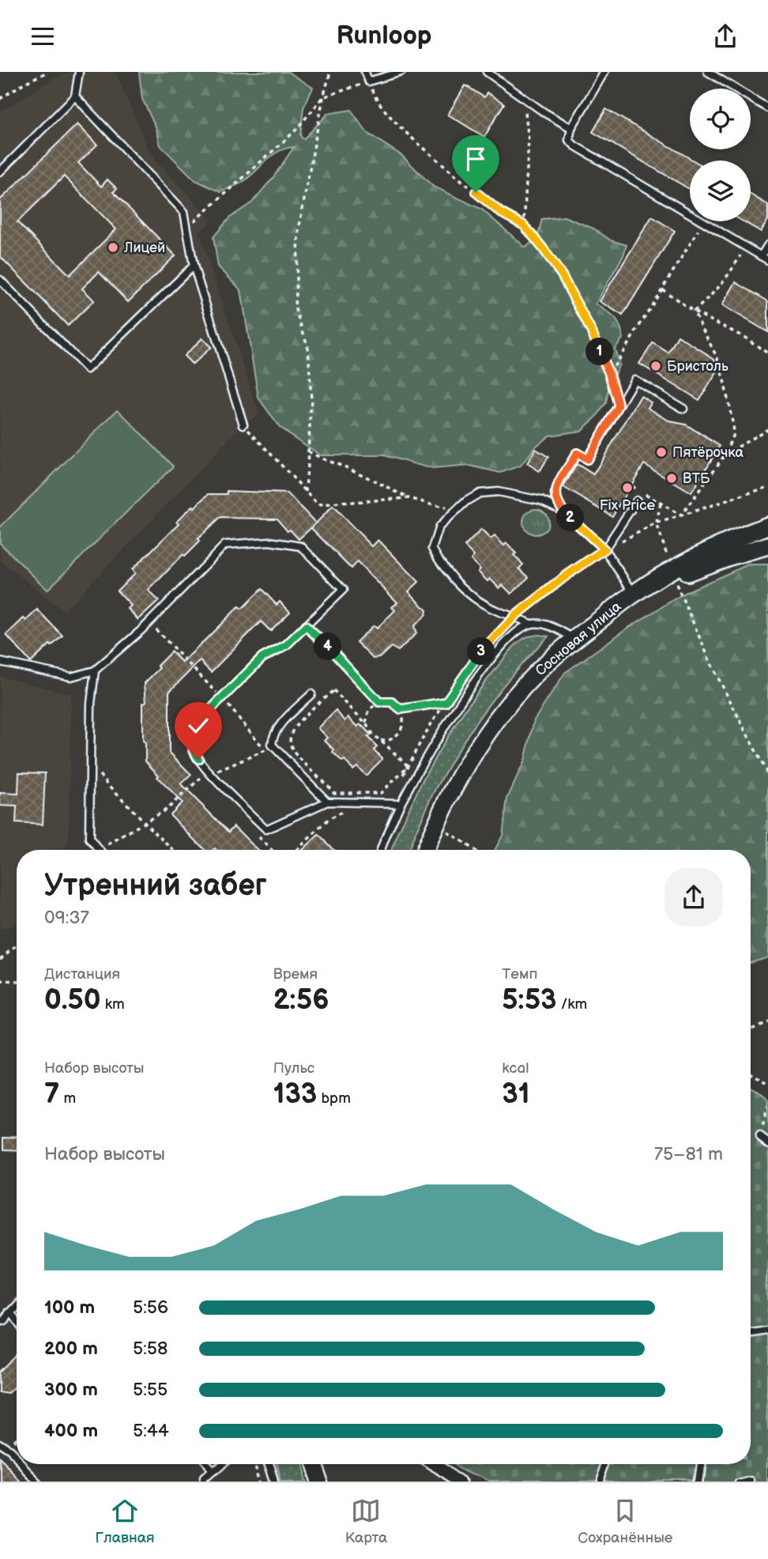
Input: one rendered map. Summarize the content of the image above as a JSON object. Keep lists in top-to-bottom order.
{
  "streets": {
    "street": ["Сосновая улица"]
  },
  "places": [
    "Лицей",
    "Бристоль",
    "Пятёрочка",
    "ВТБ",
    "Fix Price"
  ],
  "page": {
    "header": "Runloop",
    "pins": [
      "1",
      "2",
      "4",
      "3"
    ],
    "heading": ["Утренний забег", "09:37"],
    "stats": [
      ["Дистанция", "0.50 km"],
      ["Время", "2:56"],
      ["Темп", "5:53 /km"],
      ["Набор высоты", "7 m"],
      ["Пульс", "133 bpm"],
      ["kcal", "31"]
    ],
    "chart": ["Набор высоты", "75–81 m"],
    "list": [
      {
        "name": "100 m",
        "note": "5:56"
      },
      {
        "name": "200 m",
        "note": "5:58"
      },
      {
        "name": "300 m",
        "note": "5:55"
      },
      {
        "name": "400 m",
        "note": "5:44"
      }
    ],
    "tabs": ["Главная", "Карта", "Сохранённые"]
  }
}
